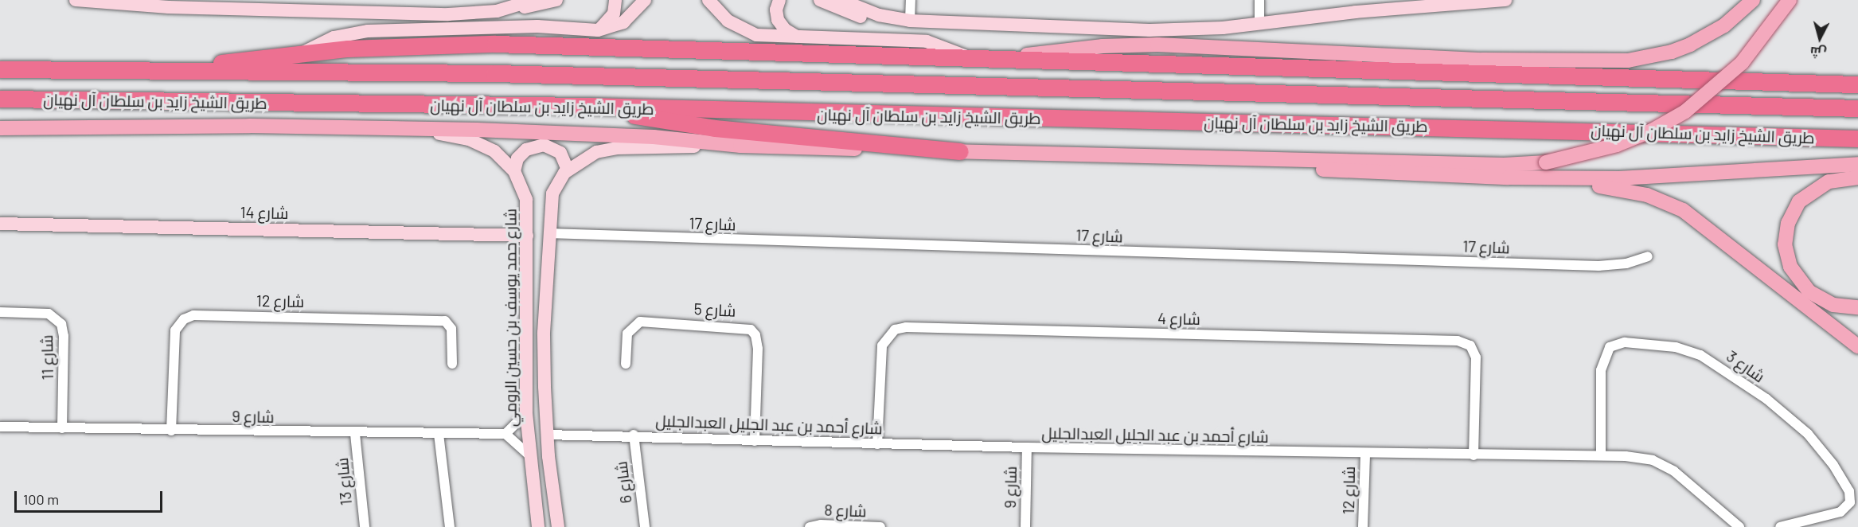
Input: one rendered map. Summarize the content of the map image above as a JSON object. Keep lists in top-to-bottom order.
{
  "streets": {
    "highway": ["طريق الشيخ زايد بن سلطان آل نهيان"],
    "street": [
      "شارع 14",
      "شارع 17",
      "شارع 12",
      "شارع 5",
      "شارع حمد يوسف بن حسين الرومي",
      "شارع 4",
      "شارع 11",
      "شارع 3",
      "شارع 9",
      "شارع أحمد بن عبد الجليل العبدالجليل",
      "شارع 13",
      "شارع 6",
      "شارع 8"
    ]
  },
  "crossings": [
    ["شارع 14", "شارع حمد يوسف بن حسين الرومي"],
    ["شارع 12", "شارع 9"],
    ["شارع 12", "شارع أحمد بن عبد الجليل العبدالجليل"],
    ["شارع 5", "شارع أحمد بن عبد الجليل العبدالجليل"],
    ["شارع 4", "شارع أحمد بن عبد الجليل العبدالجليل"],
    ["شارع 11", "شارع 9"],
    ["شارع 3", "شارع أحمد بن عبد الجليل العبدالجليل"],
    ["شارع 9", "شارع أحمد بن عبد الجليل العبدالجليل"],
    ["شارع 9", "شارع 13"],
    ["شارع أحمد بن عبد الجليل العبدالجليل", "شارع 6"]
  ],
  "scale_bar": "100 m",
  "north": "bottom"
}
